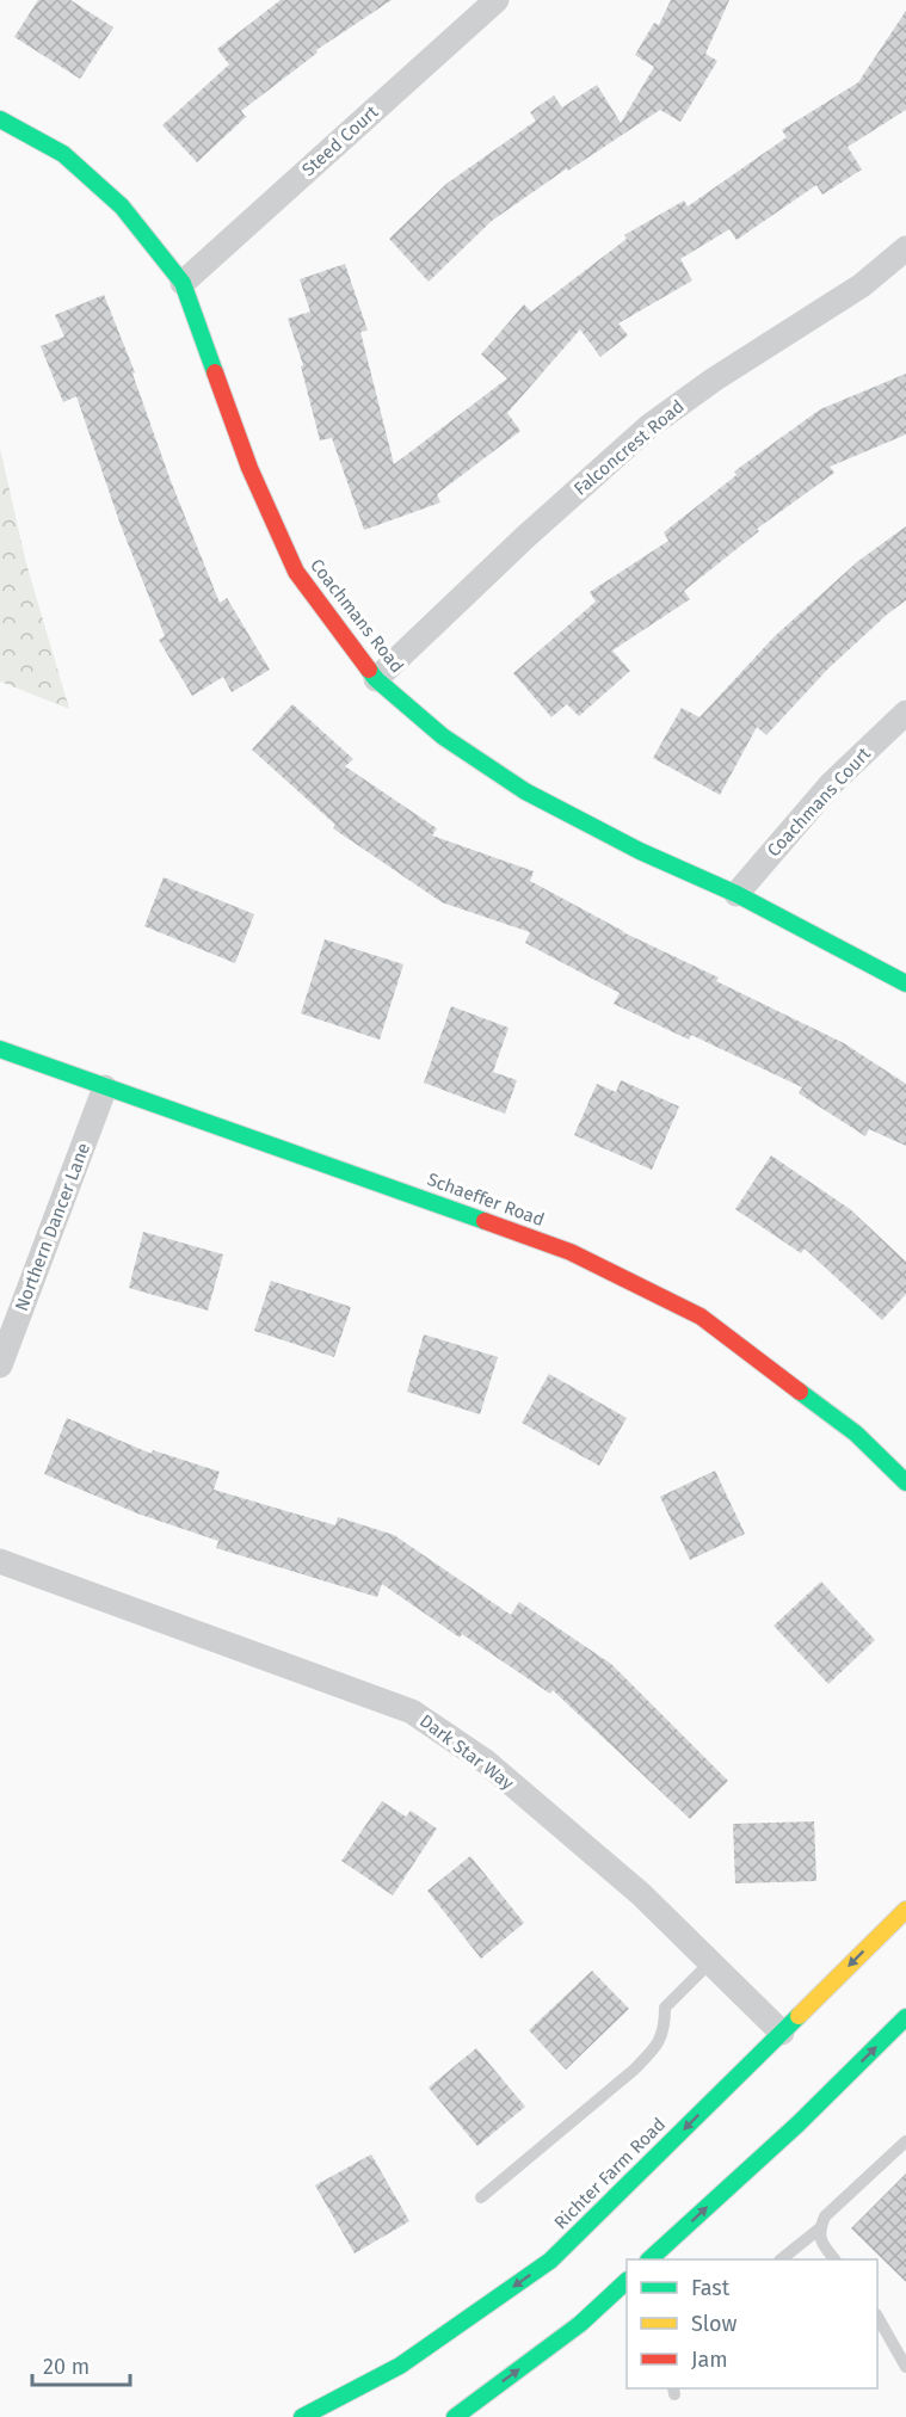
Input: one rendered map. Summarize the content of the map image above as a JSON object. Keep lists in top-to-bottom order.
{
  "streets": {
    "street": [
      "Steed Court",
      "Falconcrest Road",
      "Coachmans Road",
      "Coachmans Court",
      "Schaeffer Road",
      "Northern Dancer Lane",
      "Dark Star Way",
      "Richter Farm Road"
    ]
  },
  "crossings": [
    ["Steed Court", "Coachmans Road"],
    ["Falconcrest Road", "Coachmans Road"],
    ["Coachmans Road", "Coachmans Court"],
    ["Schaeffer Road", "Northern Dancer Lane"],
    ["Dark Star Way", "Richter Farm Road"]
  ],
  "legend": ["Fast", "Slow", "Jam"],
  "scale_bar": "20 m"
}
